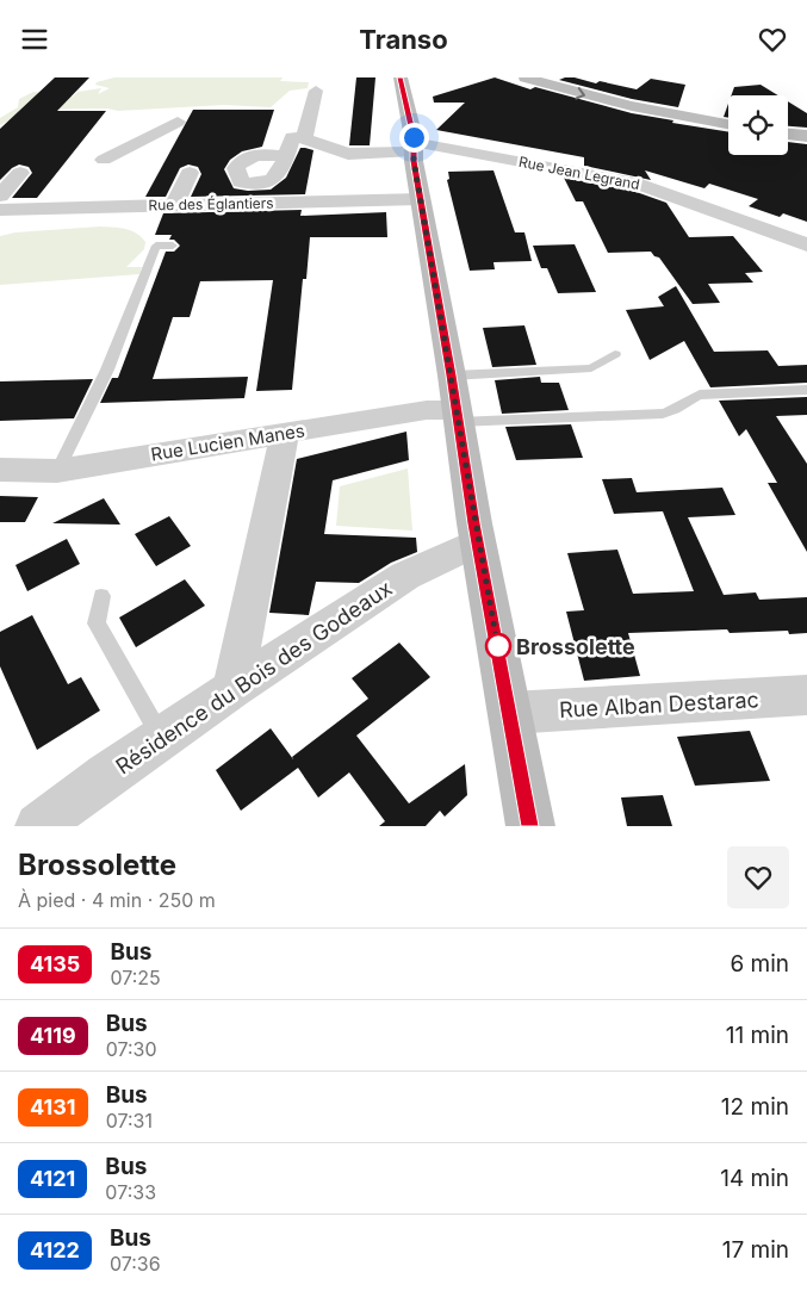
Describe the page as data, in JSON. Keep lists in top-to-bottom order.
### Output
{
  "streets": {
    "street": [
      "Rue Jean Legrand",
      "Rue des Églantiers",
      "Rue Lucien Manes",
      "Résidence du Bois des Godeaux",
      "Rue Alban Destarac"
    ]
  },
  "places": ["Brossolette"],
  "lines": ["bus line 4135"],
  "page": {
    "header": "Transo",
    "heading": ["Brossolette", "À pied · 4 min · 250 m"],
    "list": [
      {
        "mark": "4135",
        "name": "Bus",
        "note": "07:25",
        "value": "6 min"
      },
      {
        "mark": "4119",
        "name": "Bus",
        "note": "07:30",
        "value": "11 min"
      },
      {
        "mark": "4131",
        "name": "Bus",
        "note": "07:31",
        "value": "12 min"
      },
      {
        "mark": "4121",
        "name": "Bus",
        "note": "07:33",
        "value": "14 min"
      },
      {
        "mark": "4122",
        "name": "Bus",
        "note": "07:36",
        "value": "17 min"
      }
    ]
  }
}
